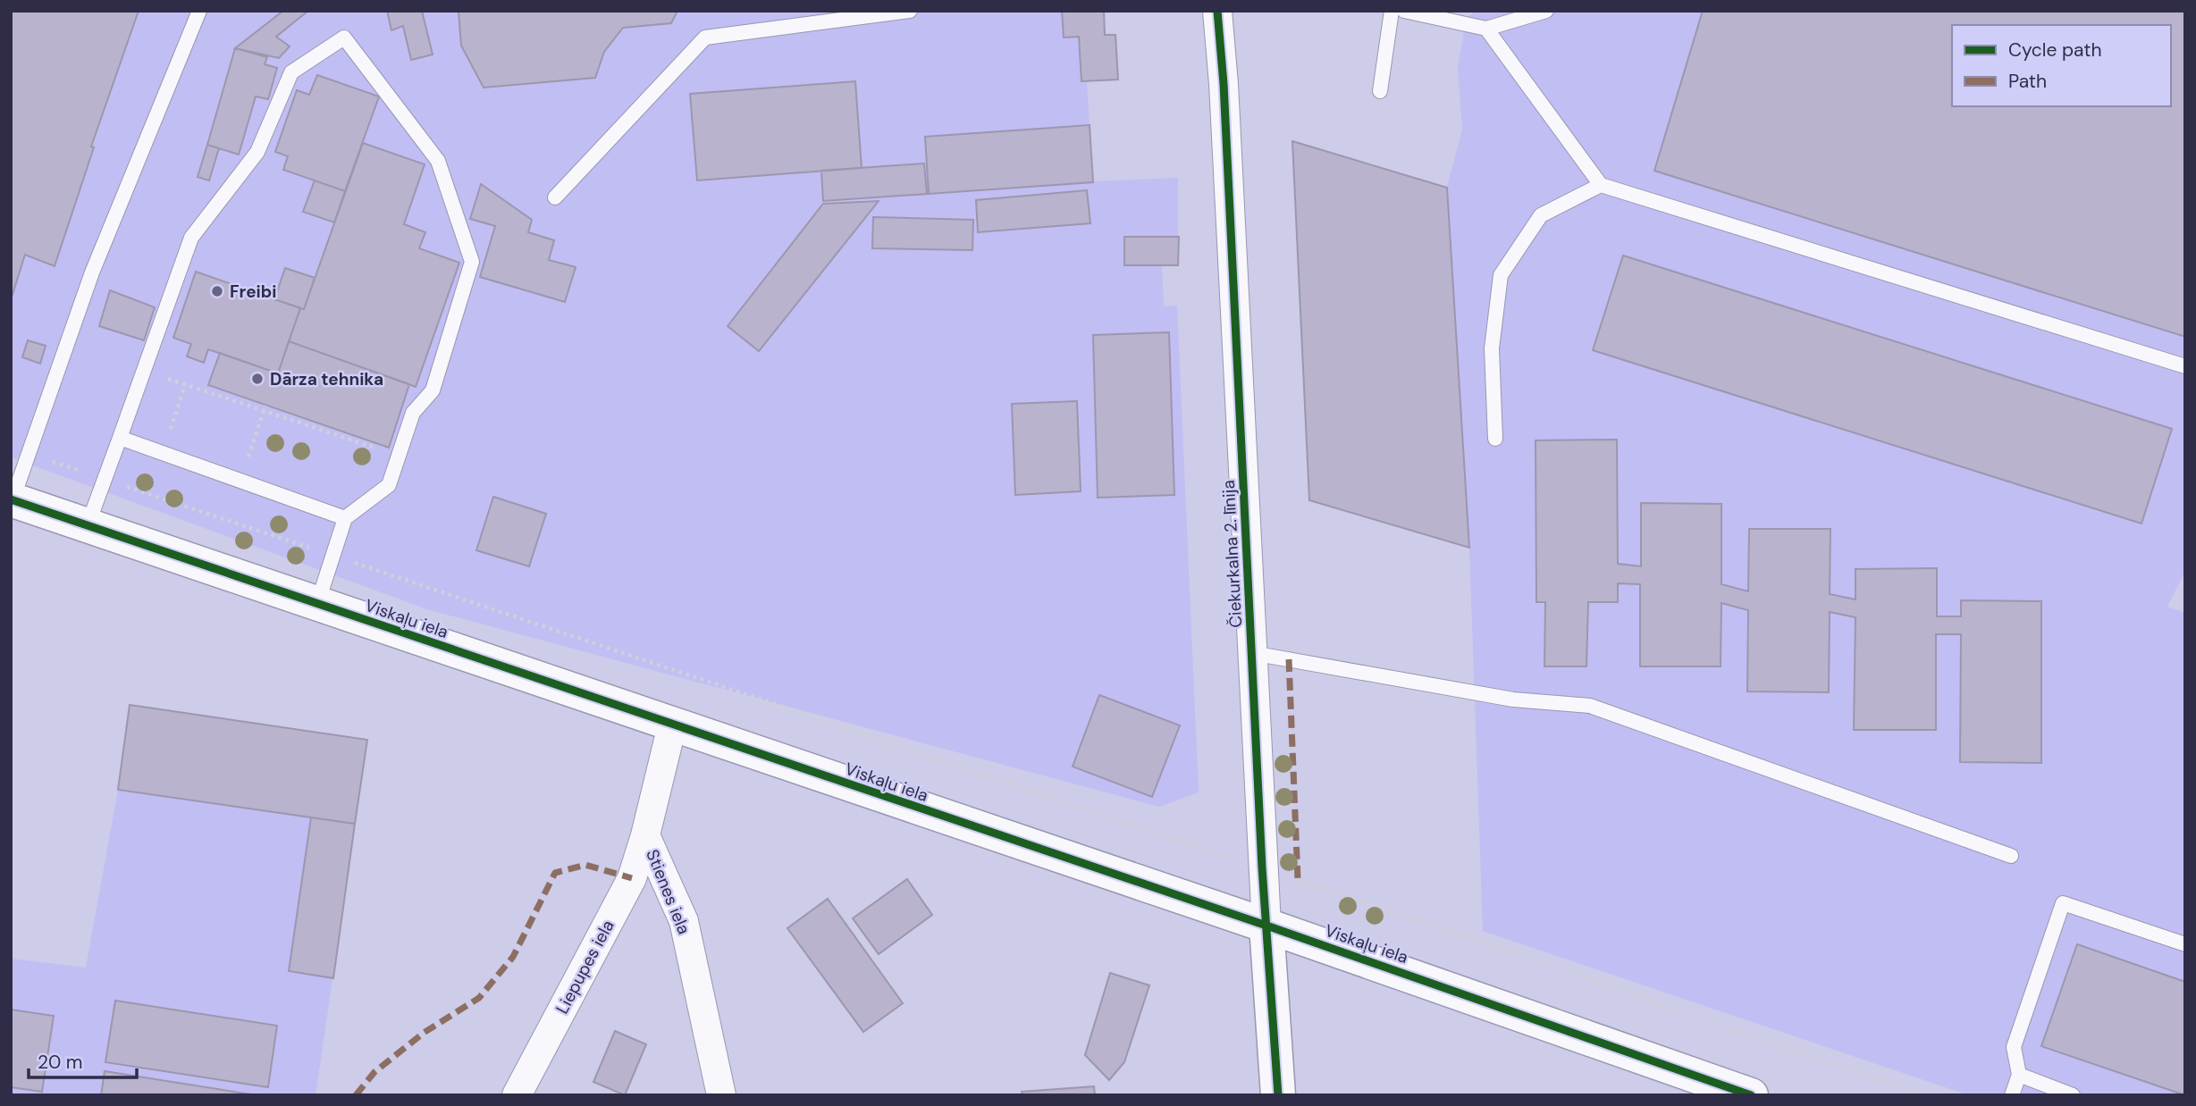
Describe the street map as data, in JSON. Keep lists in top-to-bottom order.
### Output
{
  "streets": {
    "street": [
      "Čiekurkalna 2. līnija",
      "Viskaļu iela",
      "Stienes iela",
      "Liepupes iela"
    ]
  },
  "crossings": [
    ["Čiekurkalna 2. līnija", "Viskaļu iela"],
    ["Viskaļu iela", "Stienes iela"],
    ["Stienes iela", "Liepupes iela"]
  ],
  "places": ["Freibi", "Dārza tehnika"],
  "legend": ["Cycle path", "Path"],
  "scale_bar": "20 m"
}
